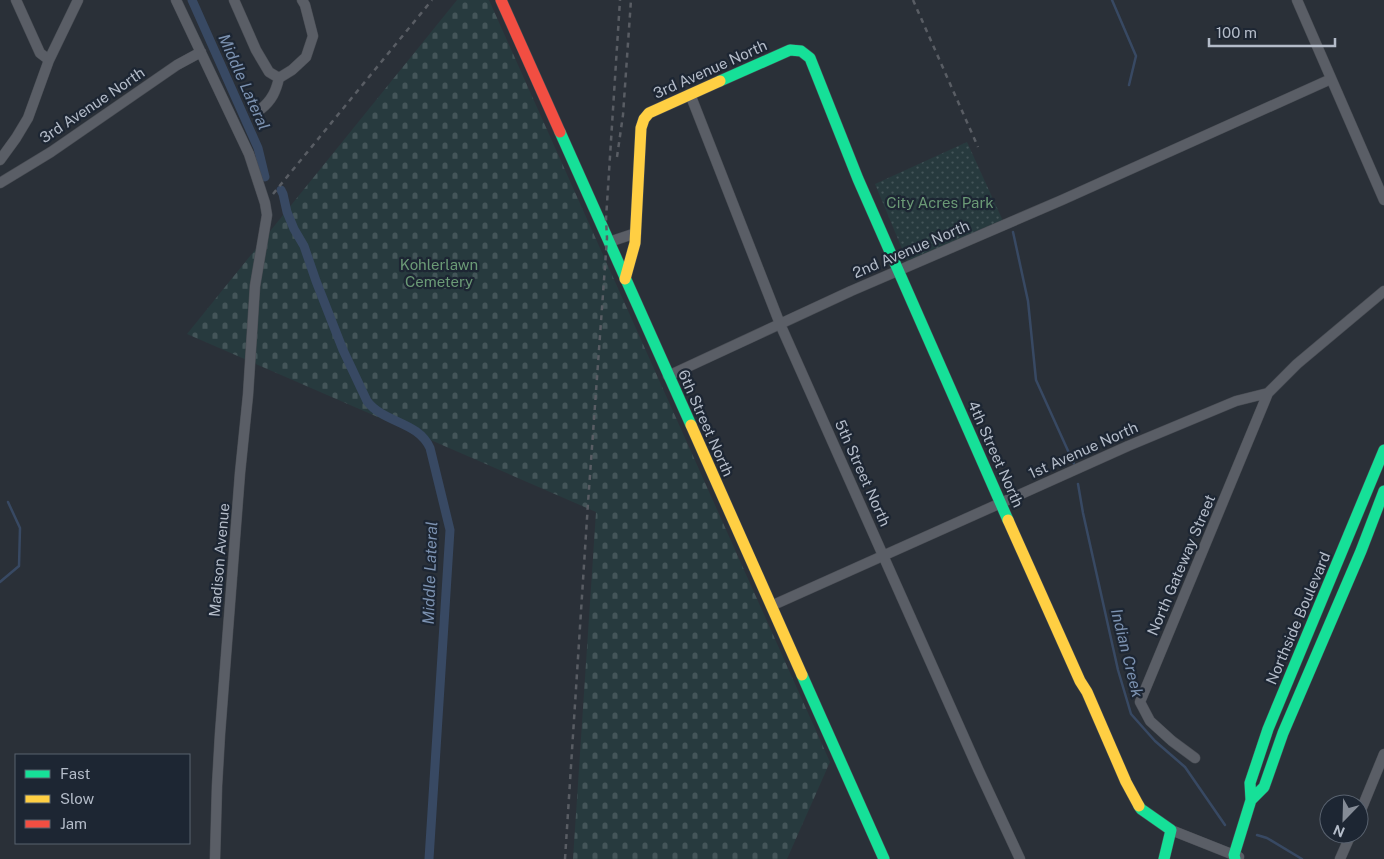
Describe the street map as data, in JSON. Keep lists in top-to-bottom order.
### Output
{
  "streets": {
    "street": [
      "3rd Avenue North",
      "2nd Avenue North",
      "6th Street North",
      "1st Avenue North",
      "4th Street North",
      "5th Street North",
      "Madison Avenue",
      "North Gateway Street",
      "Northside Boulevard"
    ]
  },
  "crossings": [
    ["3rd Avenue North", "6th Street North"],
    ["3rd Avenue North", "4th Street North"],
    ["3rd Avenue North", "5th Street North"],
    ["3rd Avenue North", "Madison Avenue"],
    ["2nd Avenue North", "6th Street North"],
    ["2nd Avenue North", "4th Street North"],
    ["2nd Avenue North", "5th Street North"],
    ["6th Street North", "1st Avenue North"],
    ["1st Avenue North", "4th Street North"],
    ["1st Avenue North", "5th Street North"],
    ["1st Avenue North", "North Gateway Street"]
  ],
  "water": ["Middle Lateral", "Indian Creek"],
  "parks": ["City Acres Park", "Kohlerlawn Cemetery"],
  "legend": ["Fast", "Slow", "Jam"],
  "scale_bar": "100 m",
  "north": "bottom left"
}
